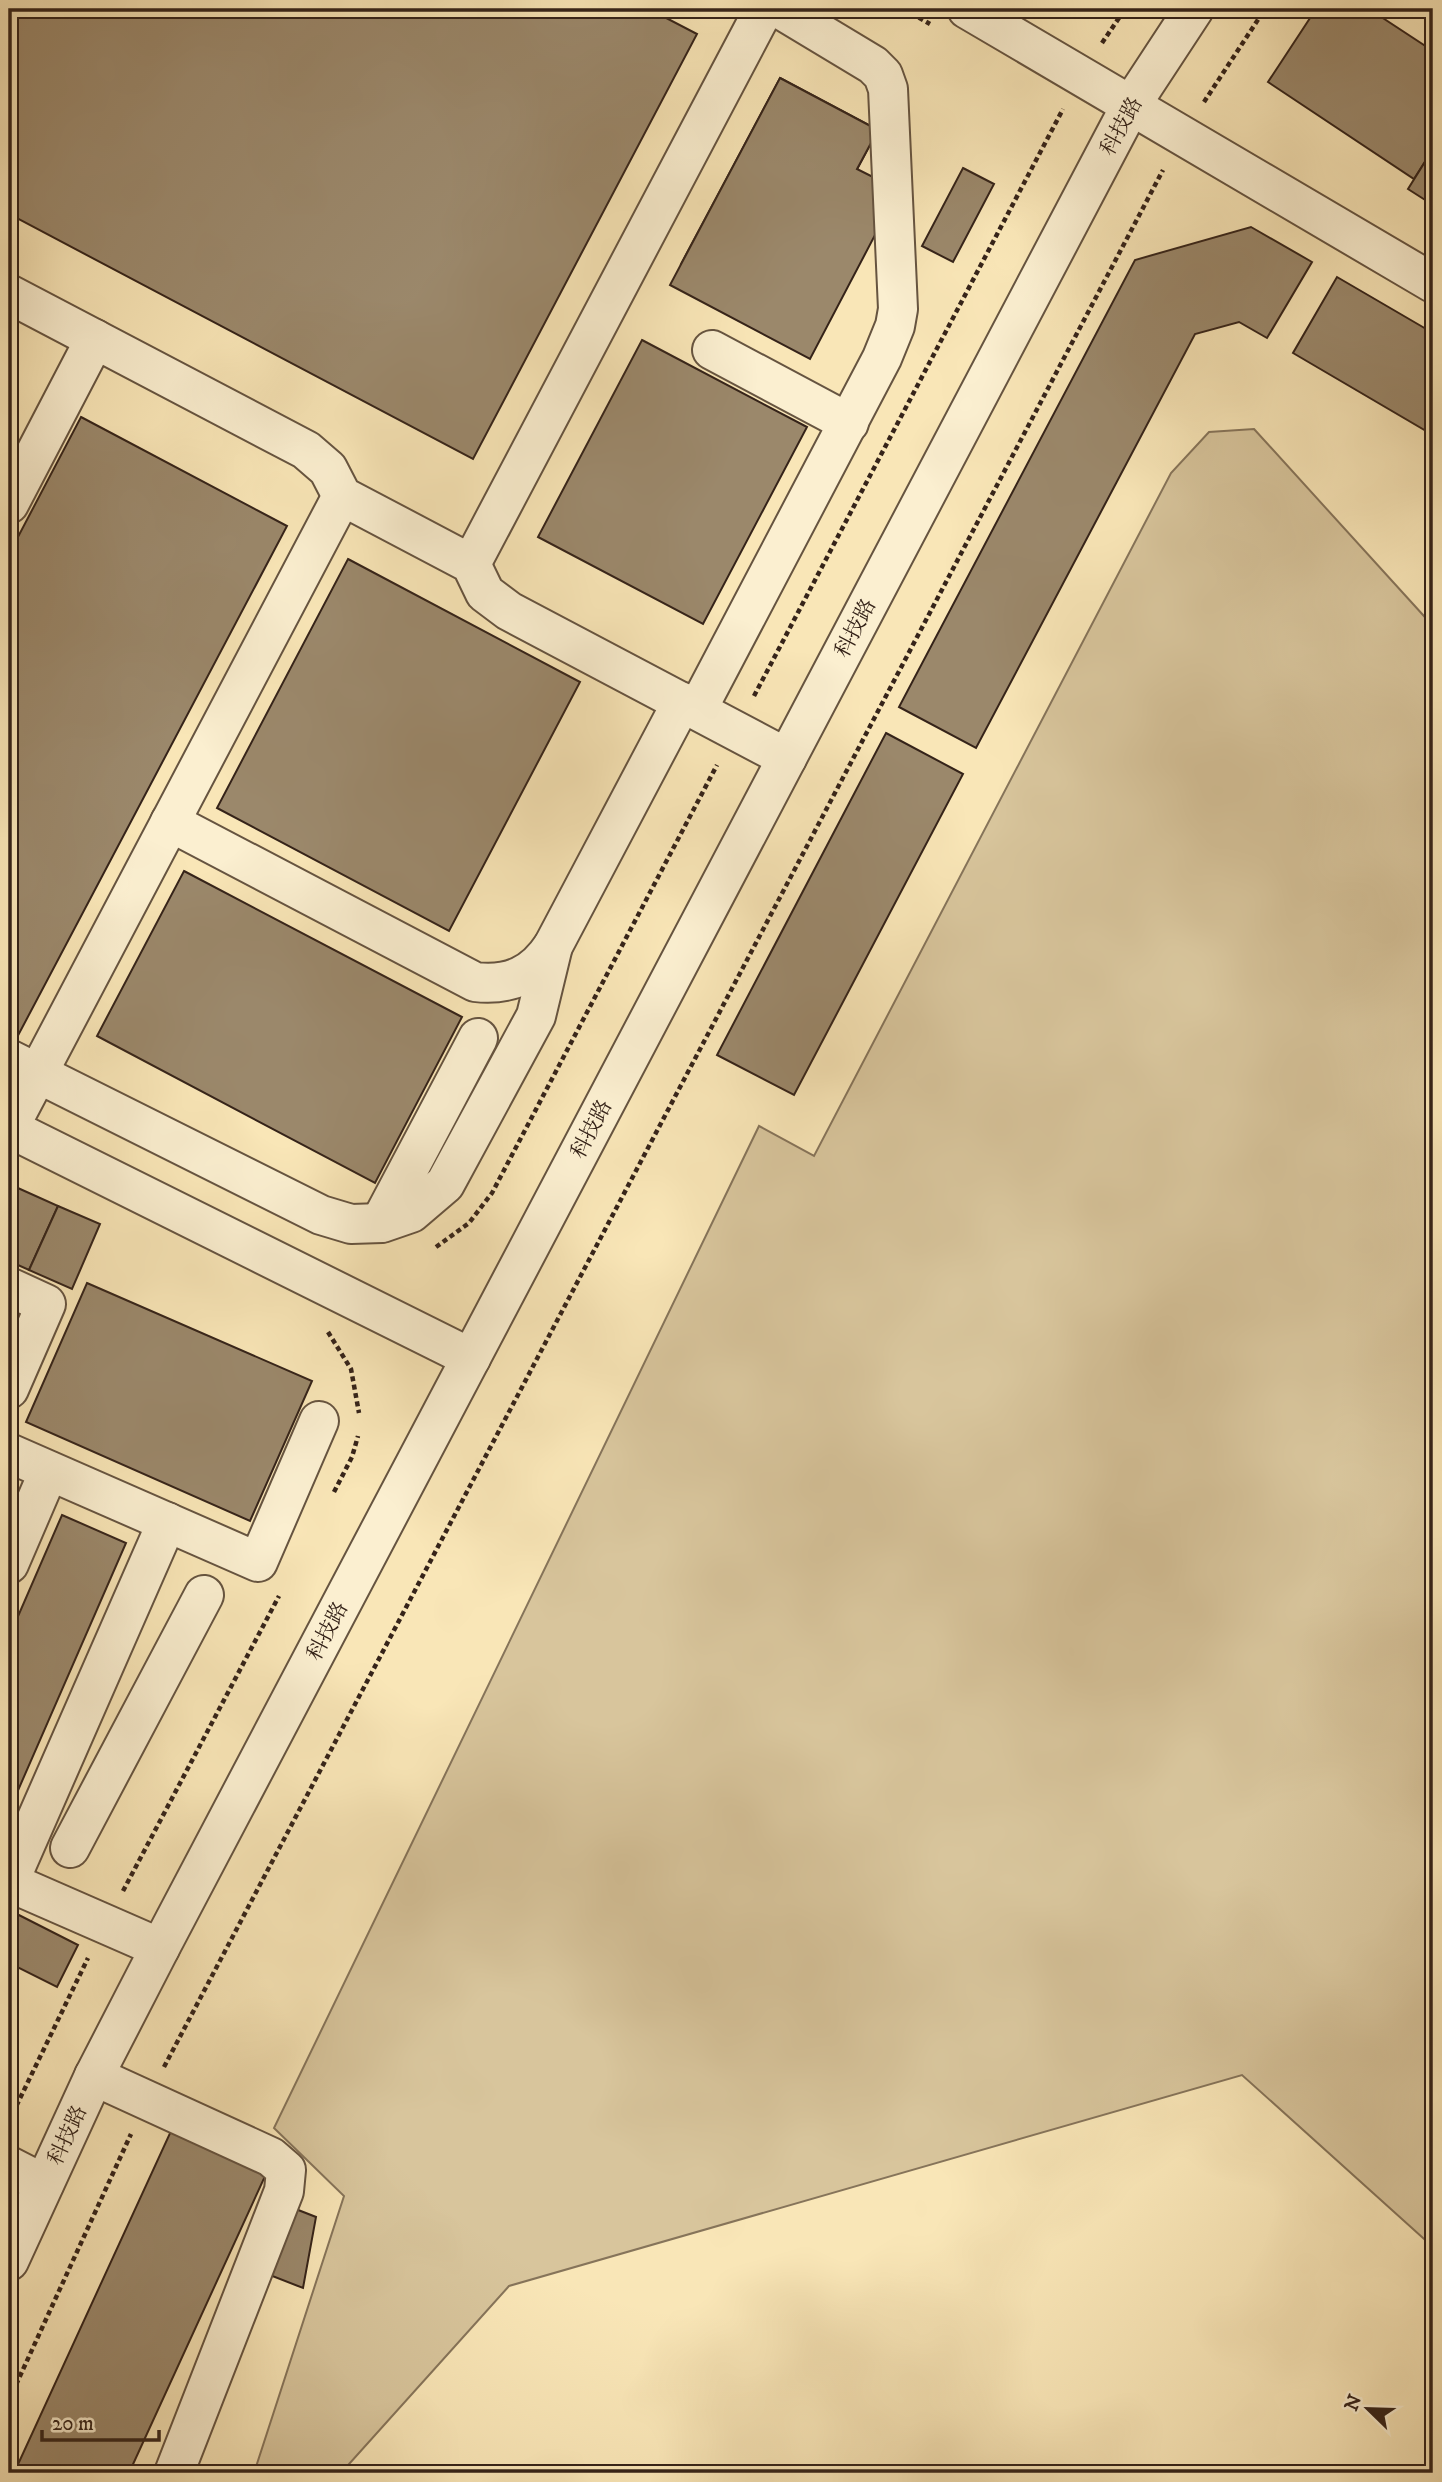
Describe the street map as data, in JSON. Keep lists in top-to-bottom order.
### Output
{
  "streets": {
    "street": ["科技路"]
  },
  "scale_bar": "20 m",
  "north": "top left"
}
